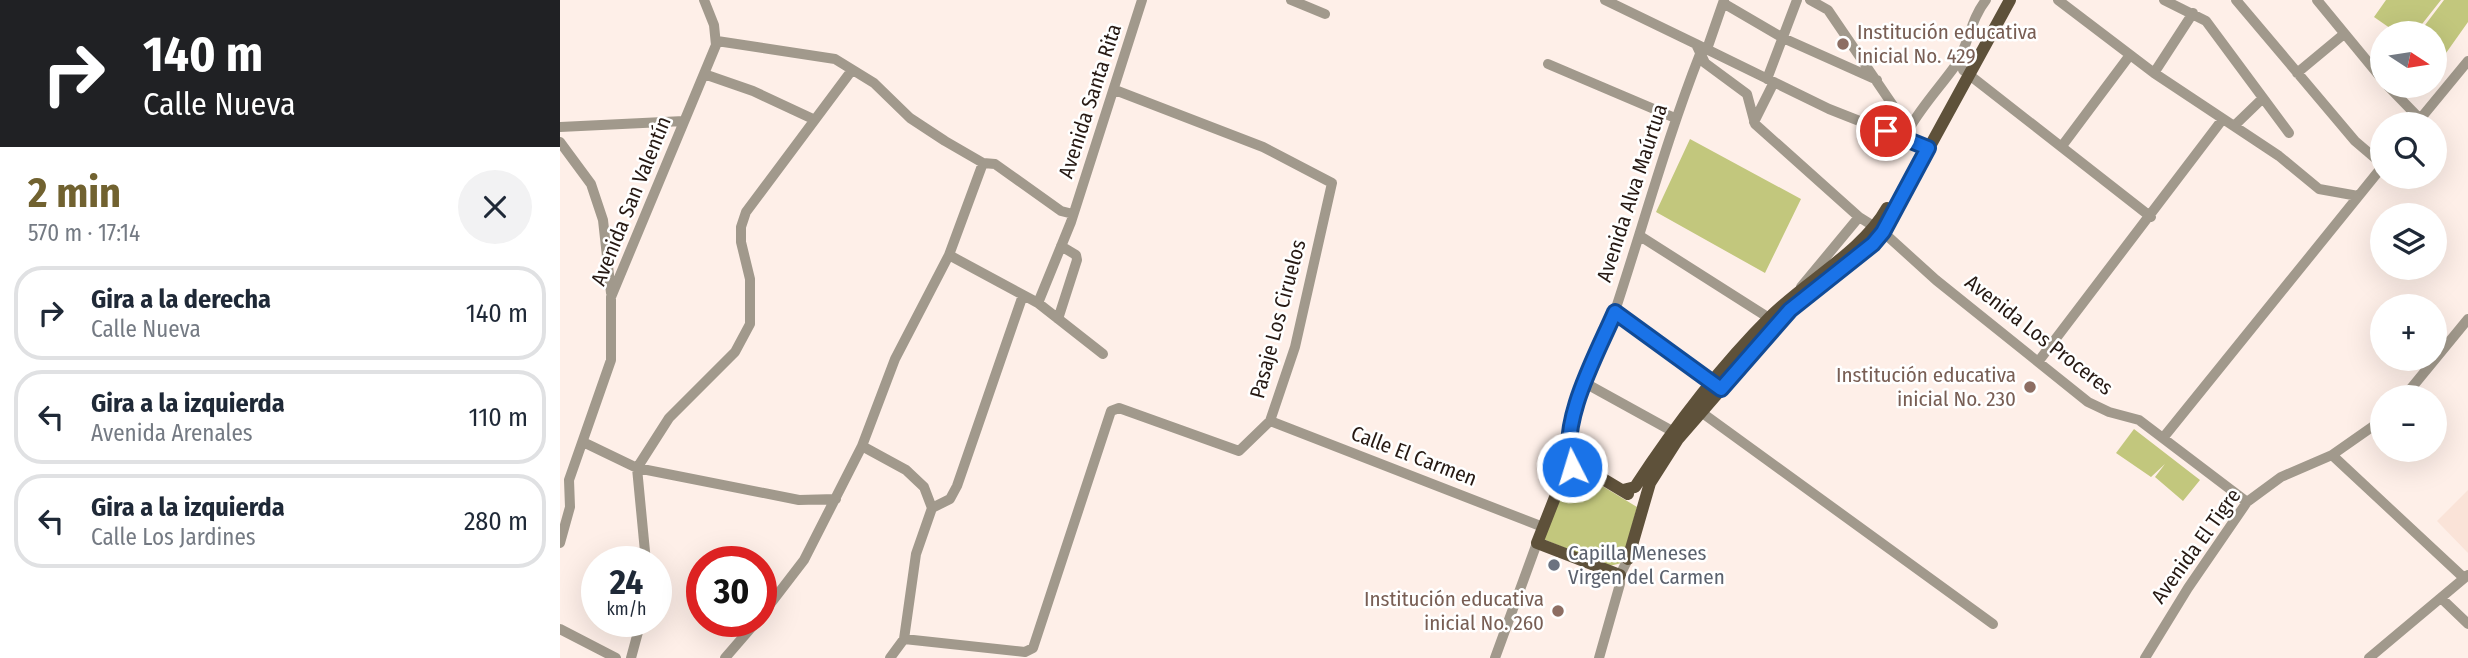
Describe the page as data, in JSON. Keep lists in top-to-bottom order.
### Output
{
  "streets": {
    "street": [
      "Avenida Santa Rita",
      "Avenida Alva Maúrtua",
      "Avenida San Valentín",
      "Pasaje Los Ciruelos",
      "Avenida Los Proceres",
      "Calle El Carmen",
      "Avenida El Tigre"
    ]
  },
  "crossings": [
    ["Avenida Santa Rita", "Pasaje Los Ciruelos"],
    ["Pasaje Los Ciruelos", "Calle El Carmen"],
    ["Avenida Los Proceres", "Avenida El Tigre"]
  ],
  "places": [
    "Institución educativa inicial No. 429",
    "Institución educativa inicial No. 230",
    "Capilla Meneses Virgen del Carmen",
    "Institución educativa inicial No. 260"
  ],
  "north": "right",
  "page": {
    "turn": ["140 m", "Calle Nueva"],
    "map_buttons": ["+", "−"],
    "heading": ["2 min", "570 m · 17:14"],
    "list": [
      {
        "name": "Gira a la derecha",
        "note": "Calle Nueva",
        "value": "140 m"
      },
      {
        "name": "Gira a la izquierda",
        "note": "Avenida Arenales",
        "value": "110 m"
      },
      {
        "name": "Gira a la izquierda",
        "note": "Calle Los Jardines",
        "value": "280 m"
      }
    ],
    "speed": "24 km/h",
    "limit": "30"
  }
}
